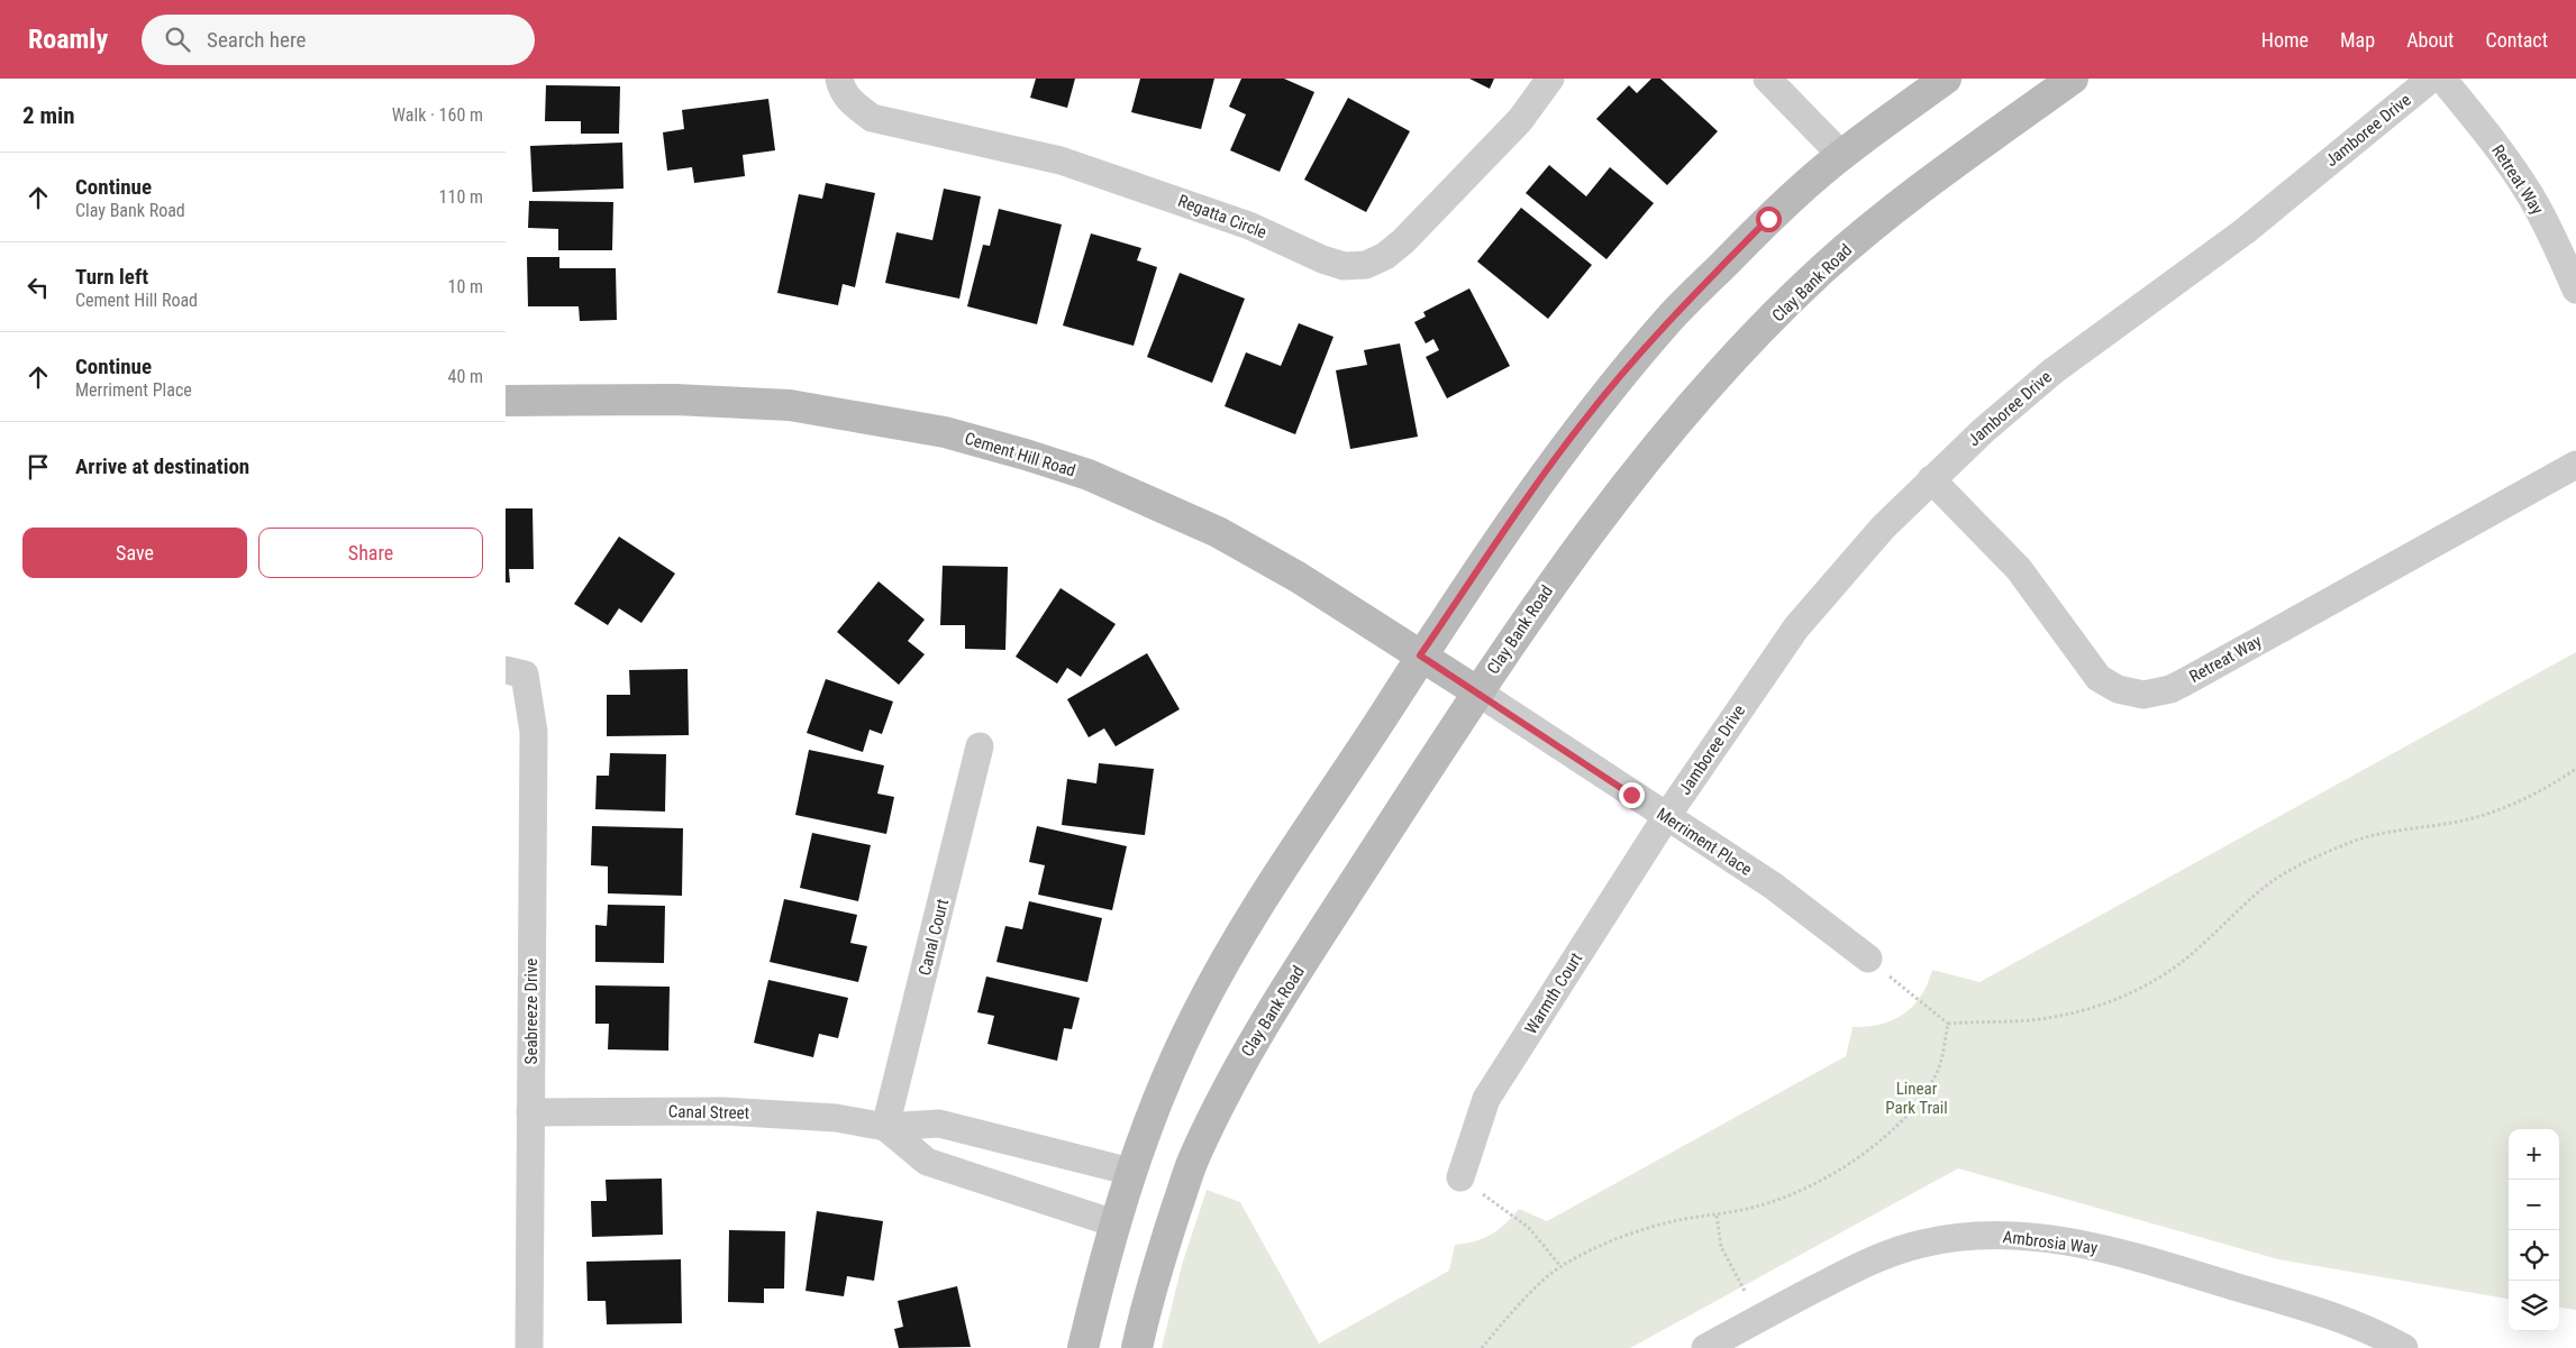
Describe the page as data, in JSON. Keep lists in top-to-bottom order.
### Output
{
  "streets": {
    "street": [
      "Jamboree Drive",
      "Retreat Way",
      "Regatta Circle",
      "Clay Bank Road",
      "Cement Hill Road",
      "Merriment Place",
      "Canal Court",
      "Warmth Court",
      "Seabreeze Drive",
      "Canal Street",
      "Ambrosia Way"
    ]
  },
  "crossings": [
    ["Jamboree Drive", "Retreat Way"],
    ["Jamboree Drive", "Merriment Place"],
    ["Jamboree Drive", "Warmth Court"],
    ["Clay Bank Road", "Cement Hill Road"],
    ["Clay Bank Road", "Merriment Place"],
    ["Cement Hill Road", "Merriment Place"],
    ["Merriment Place", "Warmth Court"],
    ["Canal Court", "Canal Street"],
    ["Seabreeze Drive", "Canal Street"]
  ],
  "parks": ["Linear Park Trail"],
  "page": {
    "header": "Roamly",
    "search": "Search here",
    "nav": [
      "Home",
      "Map",
      "About",
      "Contact"
    ],
    "heading": ["2 min", "Walk · 160 m"],
    "list": [
      ["Continue", "Clay Bank Road", "110 m"],
      ["Turn left", "Cement Hill Road", "10 m"],
      ["Continue", "Merriment Place", "40 m"],
      "Arrive at destination"
    ],
    "buttons": ["Save", "Share"],
    "map_buttons": ["+", "−"]
  }
}
